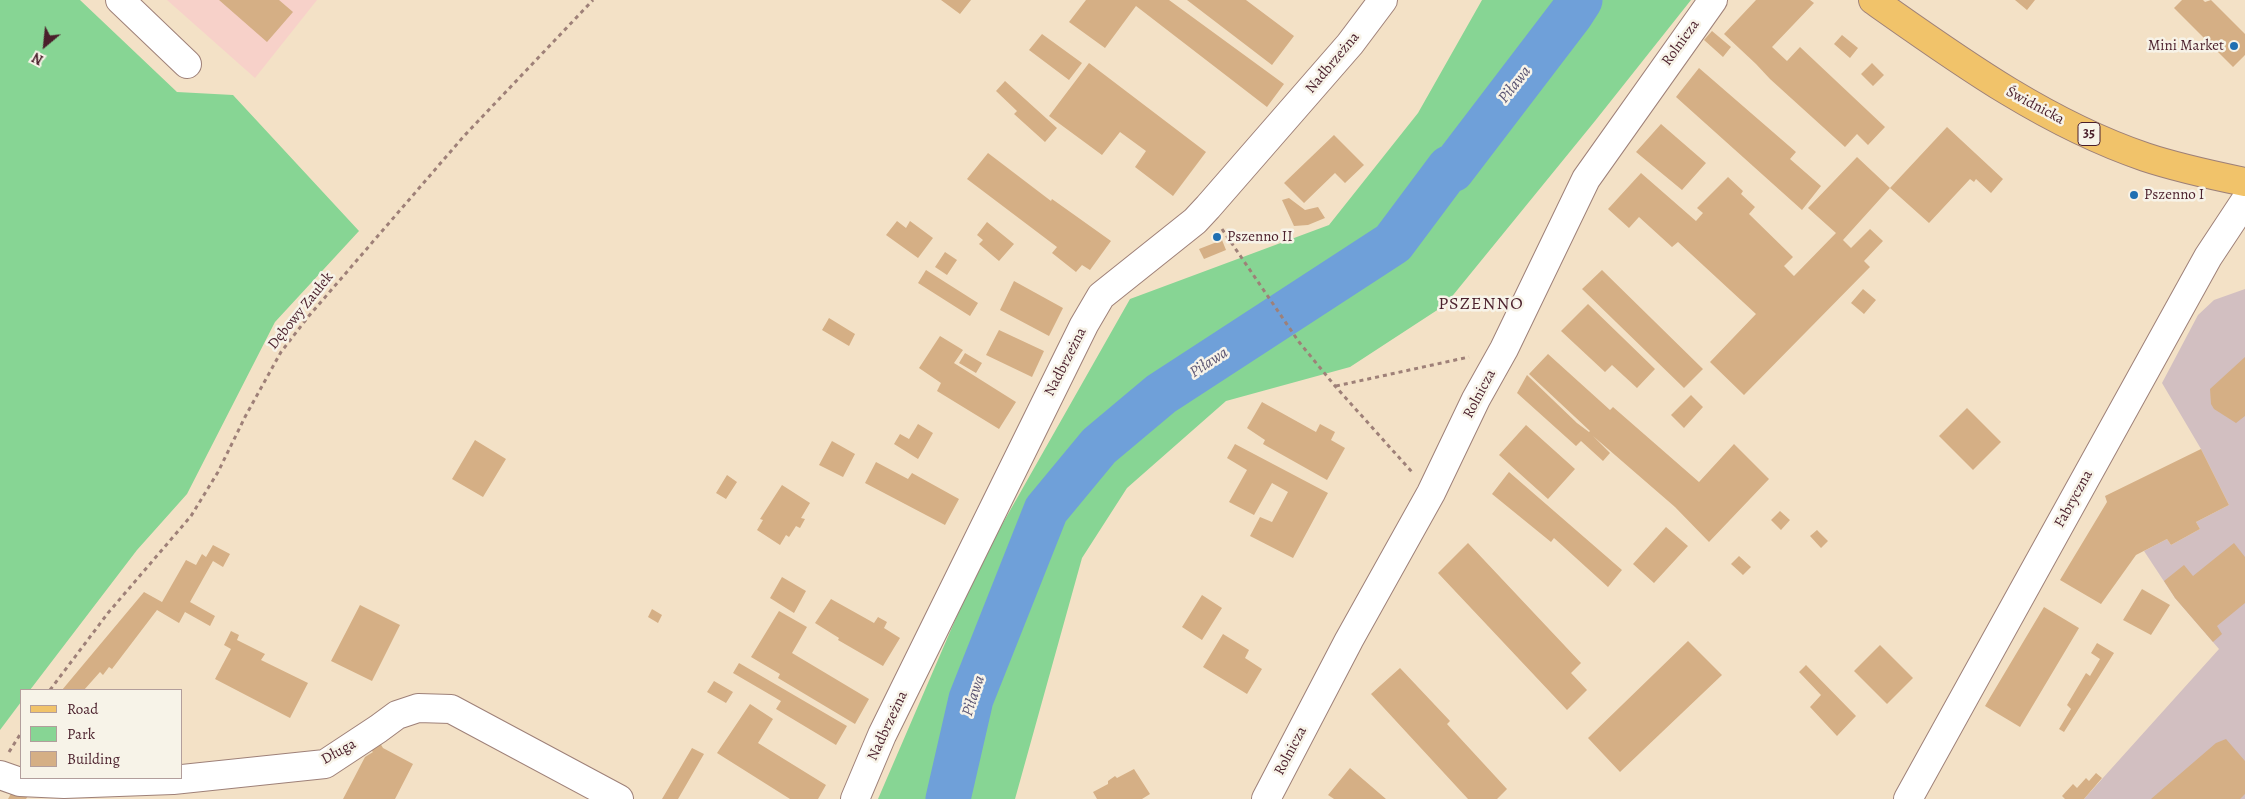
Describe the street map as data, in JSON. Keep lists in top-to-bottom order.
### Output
{
  "streets": {
    "main road": ["Świdnicka", "35"],
    "street": [
      "Rolnicza",
      "Nadbrzeżna",
      "Fabryczna",
      "Długa"
    ],
    "path": ["Dębowy Zaułek"]
  },
  "districts": ["PSZENNO"],
  "water": ["Piława"],
  "places": ["Mini Market", "Pszenno I", "Pszenno II"],
  "legend": ["Road", "Park", "Building"],
  "north": "bottom left"
}
